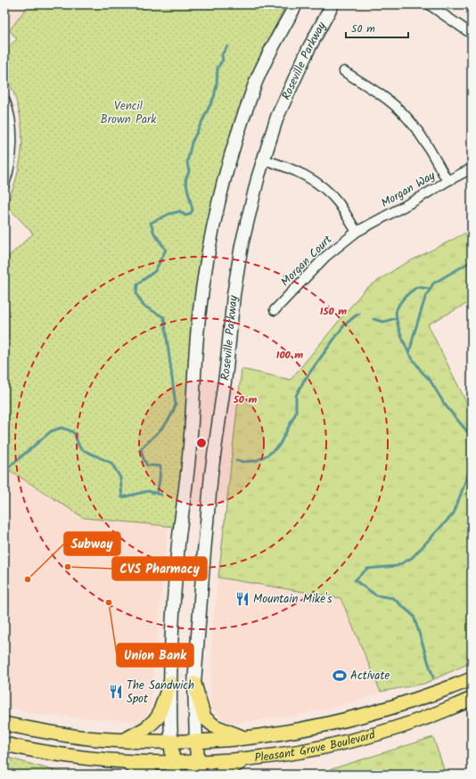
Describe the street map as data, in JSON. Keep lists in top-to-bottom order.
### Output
{
  "streets": {
    "main road": ["Roseville Parkway", "Pleasant Grove Boulevard"],
    "street": ["Morgan Way", "Morgan Court"]
  },
  "crossings": [
    ["Roseville Parkway", "Pleasant Grove Boulevard"],
    ["Morgan Way", "Morgan Court"]
  ],
  "parks": ["Vencil Brown Park"],
  "places": {
    "other": ["CVS Pharmacy", "Subway", "Union Bank"],
    "restaurant": ["Mountain Mike's", "The Sandwich Spot"],
    "sports": ["Actívate"]
  },
  "scale_bar": "50 m",
  "rings": ["150 m", "100 m", "50 m"]
}
